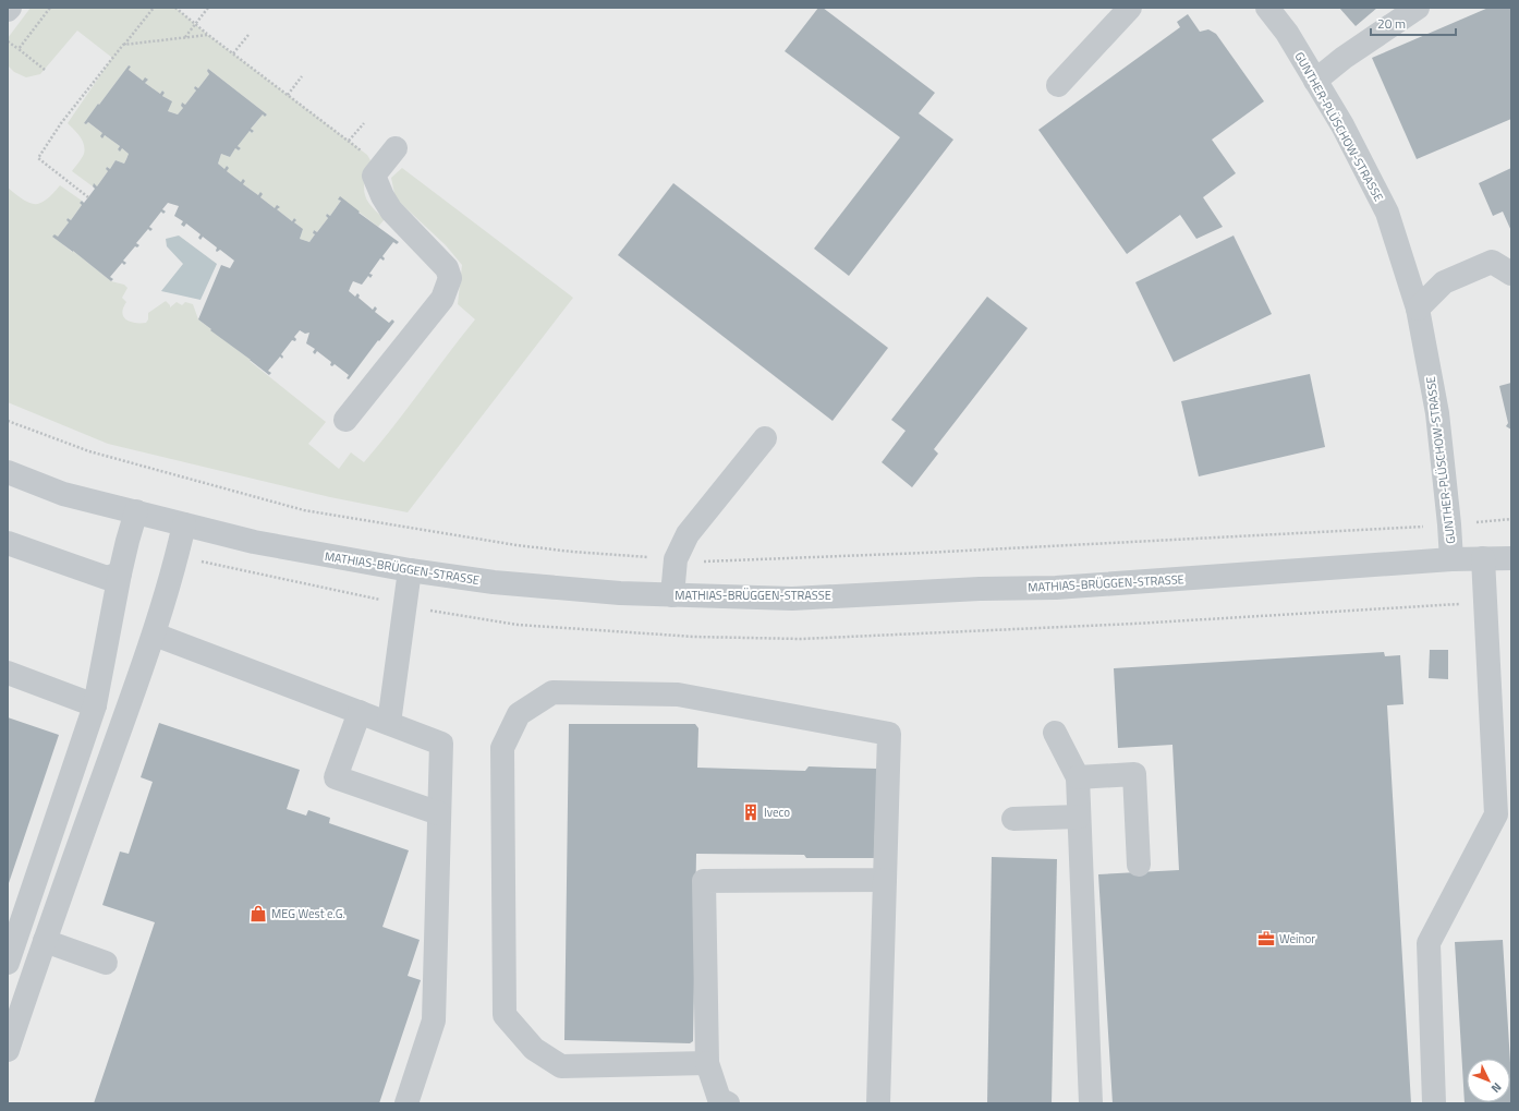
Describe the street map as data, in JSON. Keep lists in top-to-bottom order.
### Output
{
  "streets": {
    "street": ["GUNTHER-PLÜSCHOW-STRASSE", "MATHIAS-BRÜGGEN-STRASSE"]
  },
  "crossings": [
    ["GUNTHER-PLÜSCHOW-STRASSE", "MATHIAS-BRÜGGEN-STRASSE"]
  ],
  "places": {
    "building": ["Iveco"],
    "shop": ["MEG West e.G."],
    "office": ["Weinor"]
  },
  "scale_bar": "20 m",
  "north": "bottom right"
}
